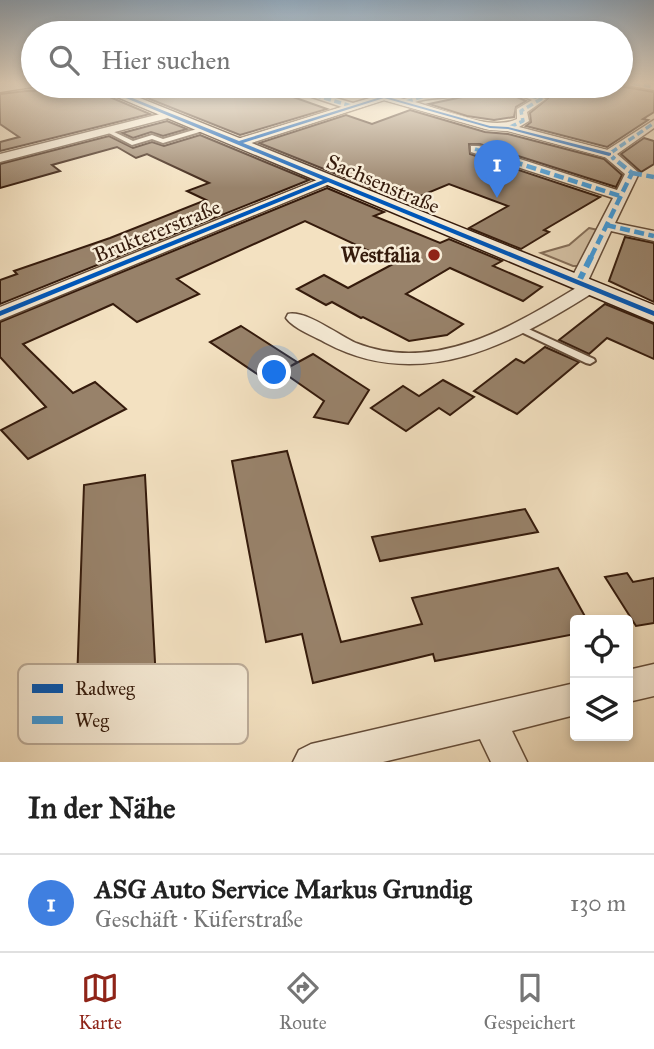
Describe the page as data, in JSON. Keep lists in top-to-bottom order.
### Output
{
  "streets": {
    "street": ["Sachsenstraße", "Bruktererstraße"]
  },
  "crossings": [
    ["Sachsenstraße", "Bruktererstraße"]
  ],
  "places": ["Westfalia"],
  "legend": ["Radweg", "Weg"],
  "page": {
    "search": "Hier suchen",
    "pins": "1",
    "heading": "In der Nähe",
    "list": [
      {
        "mark": "1",
        "name": "ASG Auto Service Markus Grundig",
        "note": "Geschäft · Küferstraße",
        "value": "130 m"
      }
    ],
    "nav": ["Karte", "Route", "Gespeichert"]
  }
}
